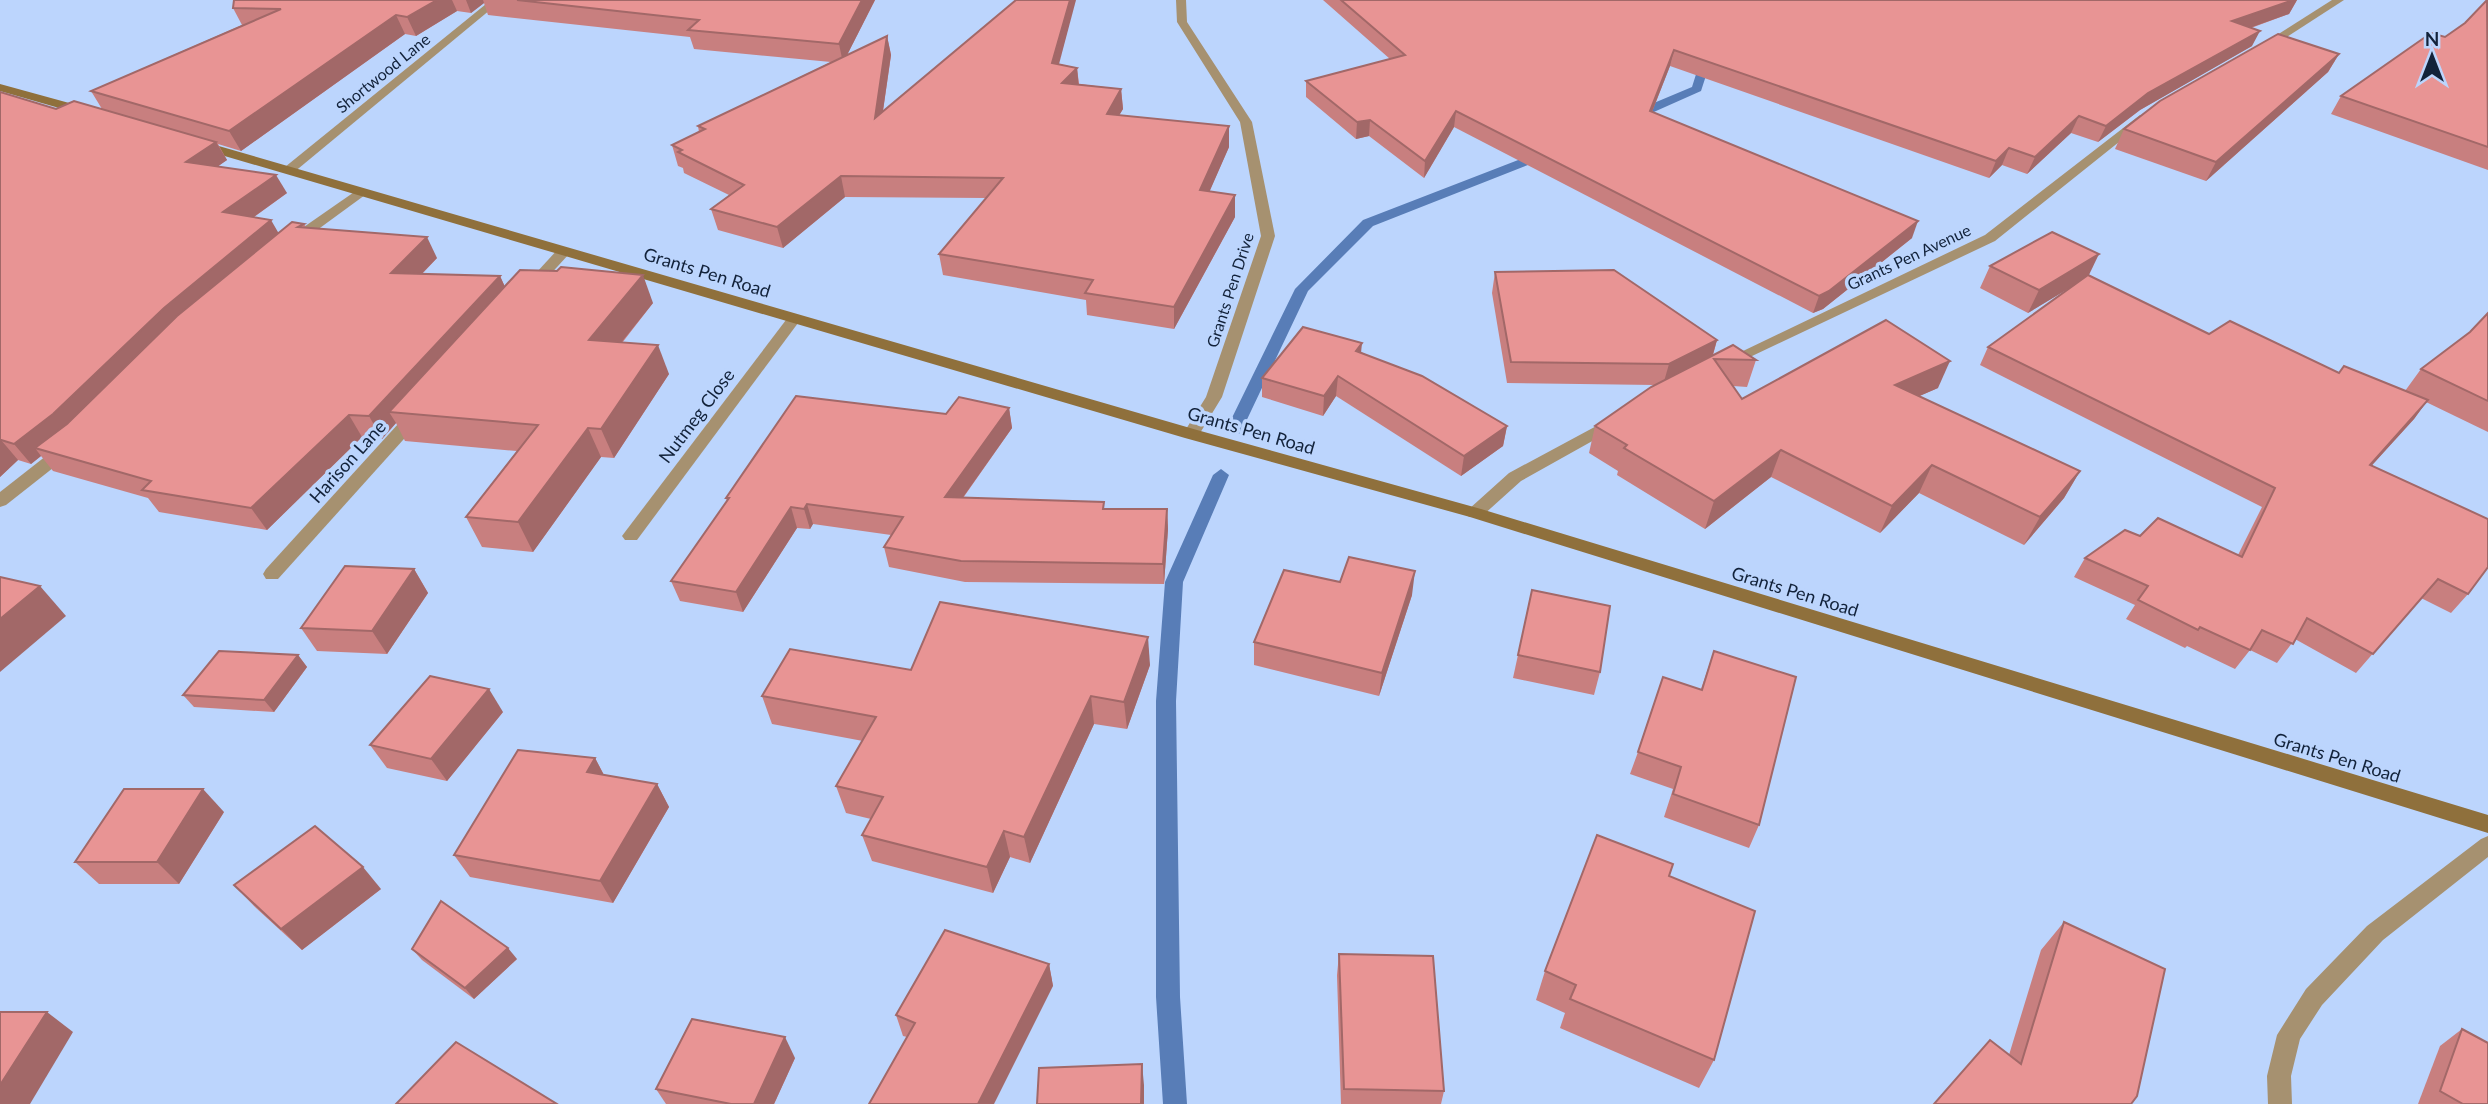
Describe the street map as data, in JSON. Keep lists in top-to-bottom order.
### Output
{
  "streets": {
    "main road": ["Grants Pen Road"],
    "street": [
      "Shortwood Lane",
      "Grants Pen Avenue",
      "Grants Pen Drive",
      "Nutmeg Close",
      "Harison Lane"
    ]
  },
  "crossings": [
    ["Shortwood Lane", "Grants Pen Road"],
    ["Grants Pen Road", "Grants Pen Drive"],
    ["Grants Pen Road", "Nutmeg Close"]
  ],
  "north": "top"
}
